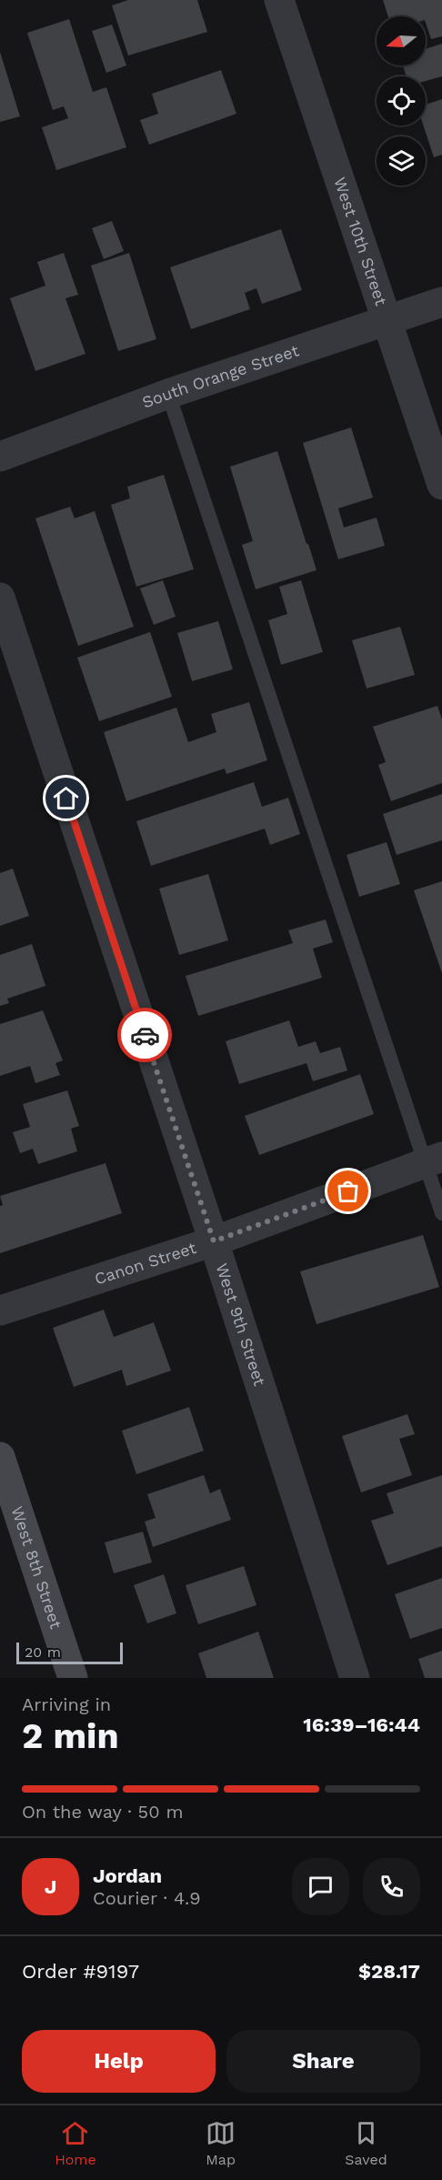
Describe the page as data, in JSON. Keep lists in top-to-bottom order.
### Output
{
  "streets": {
    "main road": ["West 8th Street"],
    "street": [
      "West 10th Street",
      "South Orange Street",
      "Canon Street",
      "West 9th Street"
    ]
  },
  "crossings": [
    ["West 10th Street", "South Orange Street"],
    ["Canon Street", "West 9th Street"]
  ],
  "scale_bar": "20 m",
  "north": "left",
  "page": {
    "scale": "20 m",
    "heading": ["2 min", "Arriving in", "16:39–16:44"],
    "panel": [
      "Jordan",
      "Courier · 4.9",
      "Order #9197",
      "$28.17"
    ],
    "bar": "On the way · 50 m",
    "round": "J",
    "buttons": ["Help", "Share"],
    "tabs": ["Home", "Map", "Saved"]
  }
}
